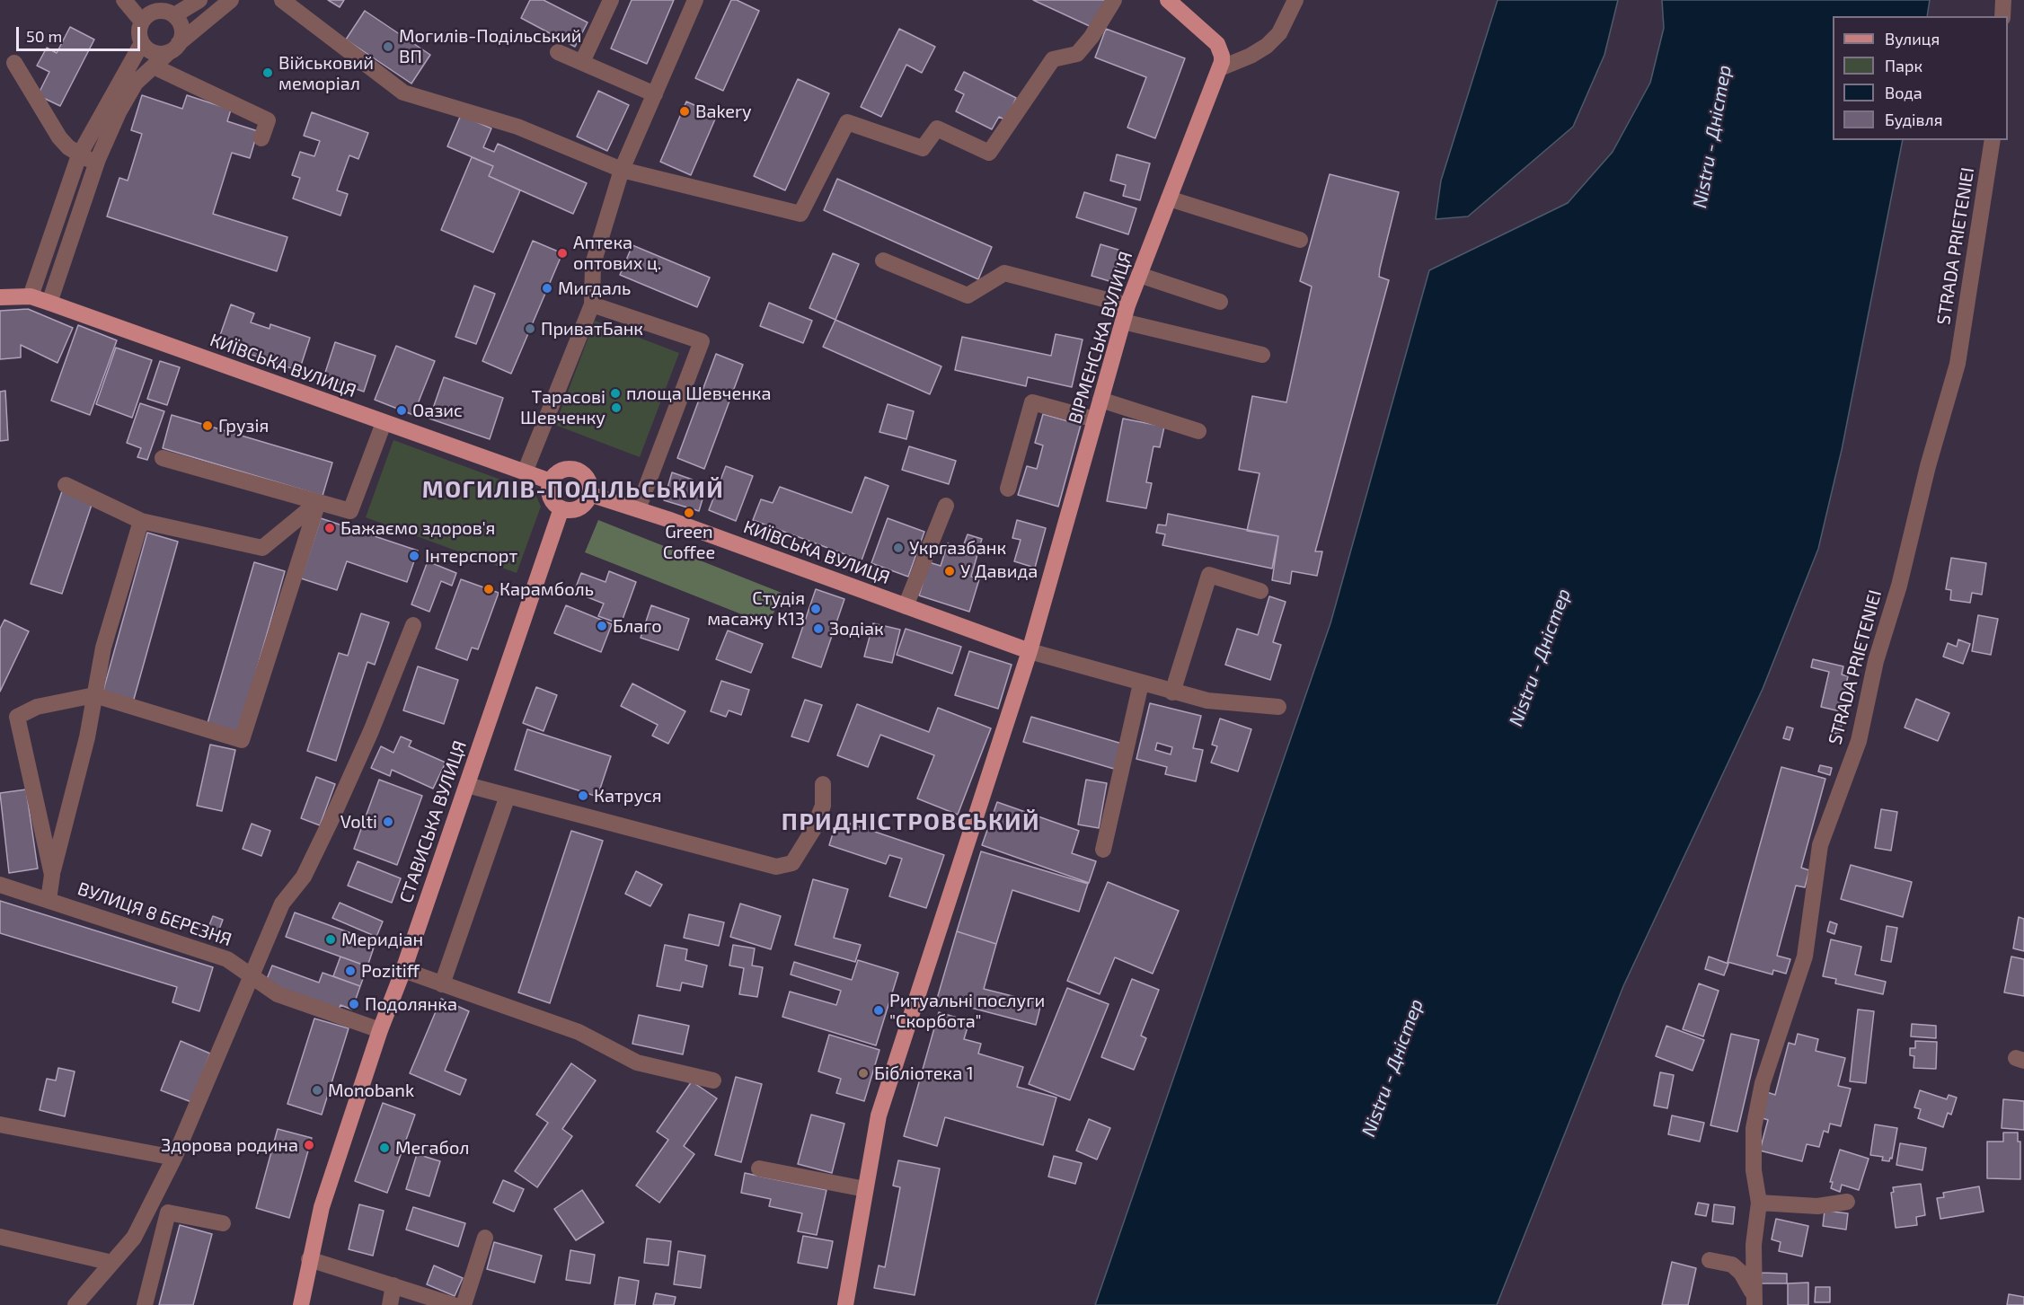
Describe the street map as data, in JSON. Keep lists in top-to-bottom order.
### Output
{
  "streets": {
    "main road": ["ВІРМЕНСЬКА ВУЛИЦЯ", "КИЇВСЬКА ВУЛИЦЯ", "СТАВИСЬКА ВУЛИЦЯ"],
    "street": ["STRADA PRIETENIEI", "ВУЛИЦЯ 8 БЕРЕЗНЯ"]
  },
  "crossings": [
    ["ВІРМЕНСЬКА ВУЛИЦЯ", "КИЇВСЬКА ВУЛИЦЯ"],
    ["КИЇВСЬКА ВУЛИЦЯ", "СТАВИСЬКА ВУЛИЦЯ"],
    ["СТАВИСЬКА ВУЛИЦЯ", "ВУЛИЦЯ 8 БЕРЕЗНЯ"]
  ],
  "districts": ["МОГИЛІВ-ПОДІЛЬСЬКИЙ", "ПРИДНІСТРОВСЬКИЙ"],
  "water": ["Nistru - Дністер"],
  "places": [
    "Могилів-Подільський ВП",
    "Військовий меморіал",
    "Bakery",
    "Аптека оптових ц.",
    "Мигдаль",
    "ПриватБанк",
    "площа Шевченка",
    "Тарасові Шевченку",
    "Оазис",
    "Грузія",
    "Green Coffee",
    "Бажаємо здоров'я",
    "Укргазбанк",
    "Інтерспорт",
    "У Давида",
    "Карамболь",
    "Студія масажу К13",
    "Благо",
    "Зодіак",
    "Катруся",
    "Volti",
    "Меридіан",
    "Pozitiff",
    "Подолянка",
    "Ритуальні послуги \"Скорбота\"",
    "Бібліотека 1",
    "Monobank",
    "Здорова родина",
    "Мегабол"
  ],
  "legend": [
    "Вулиця",
    "Парк",
    "Вода",
    "Будівля"
  ],
  "scale_bar": "50 m"
}
